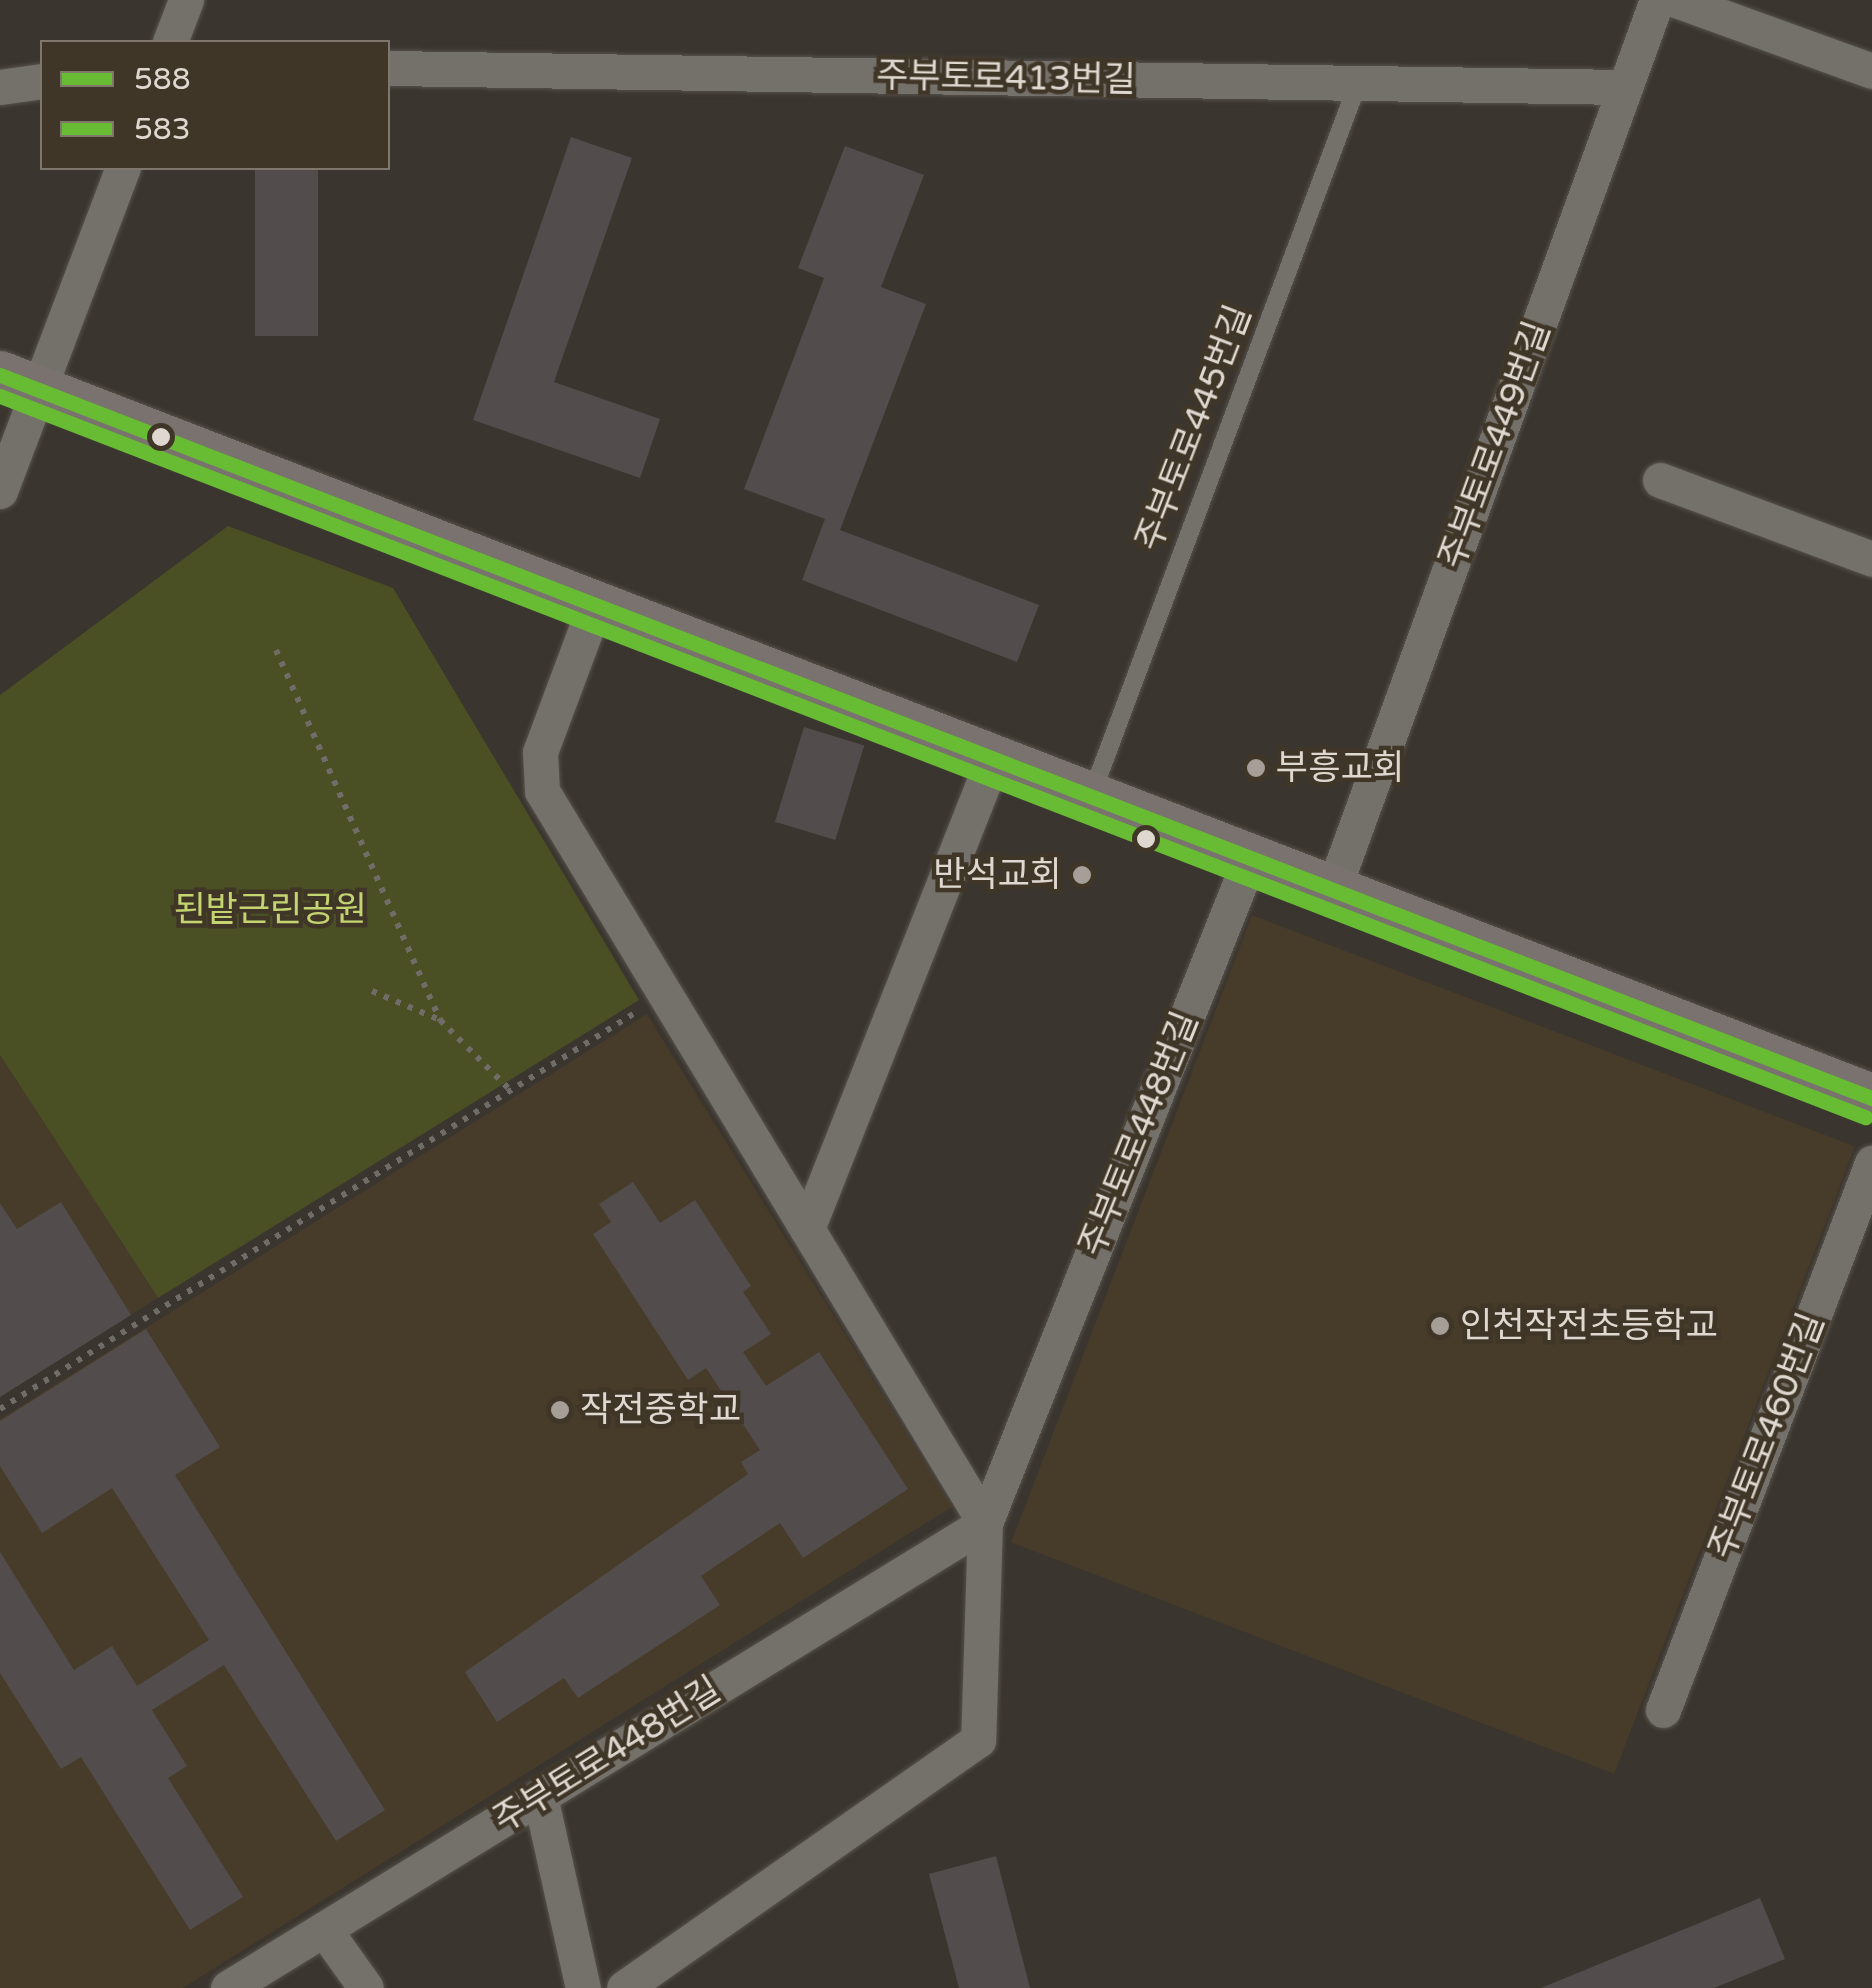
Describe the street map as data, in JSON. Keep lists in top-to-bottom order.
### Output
{
  "streets": {
    "street": [
      "주부토로413번길",
      "주부토로449번길",
      "주부토로448번길",
      "주부토로460번길"
    ],
    "lane": ["주부토로445번길"]
  },
  "crossings": [
    ["주부토로413번길", "주부토로445번길"],
    ["주부토로413번길", "주부토로449번길"]
  ],
  "parks": ["된밭근린공원"],
  "places": [
    "부흥교회",
    "반석교회",
    "인천작전초등학교",
    "작전중학교"
  ],
  "lines": ["transit line 588", "transit line 583"],
  "legend": ["588", "583"]
}
